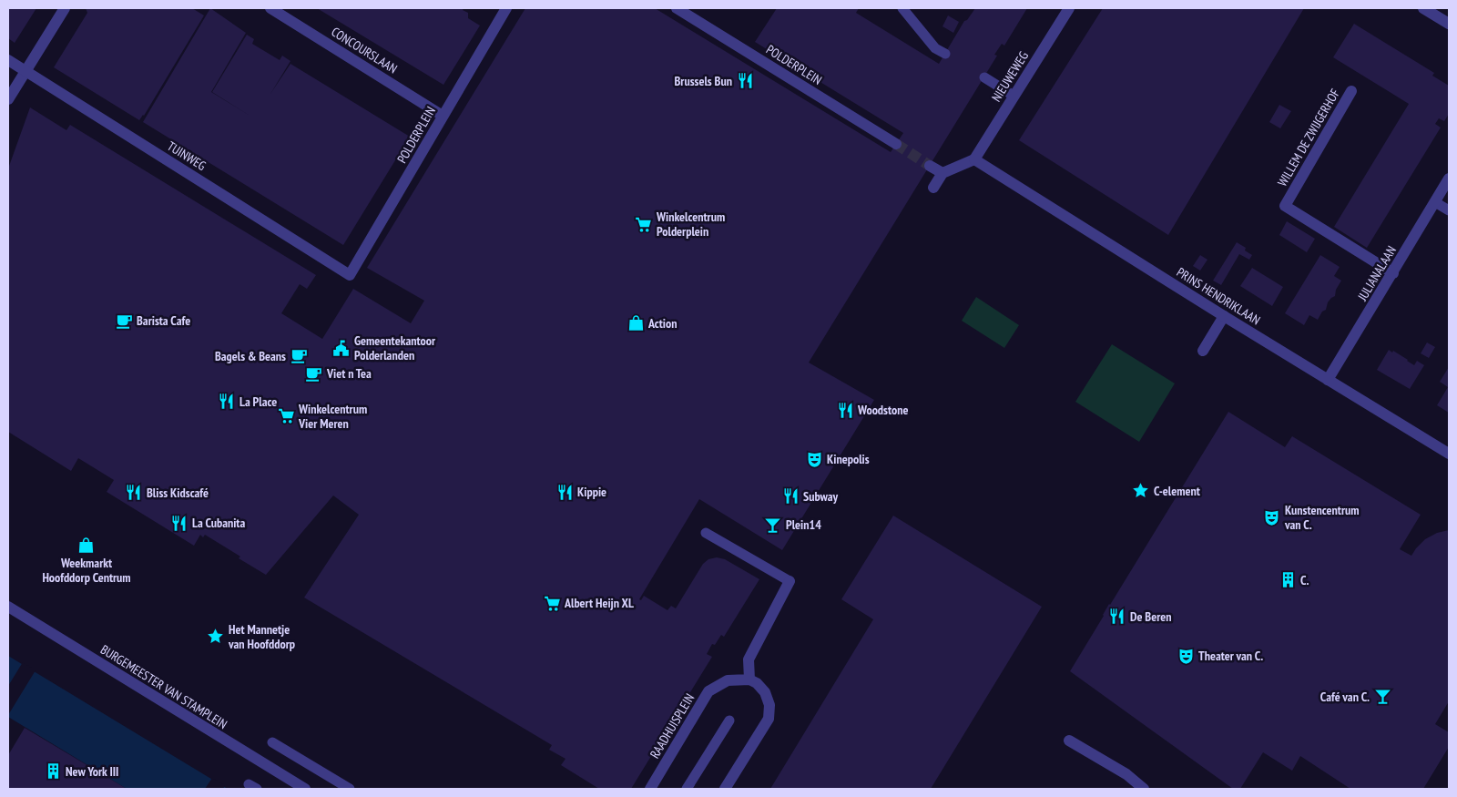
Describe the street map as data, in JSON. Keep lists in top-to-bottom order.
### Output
{
  "streets": {
    "street": [
      "CONCOURSLAAN",
      "POLDERPLEIN",
      "NIEUWEWEG",
      "WILLEM DE ZWIJGERHOF",
      "TUINWEG",
      "JULIANALAAN",
      "PRINS HENDRIKLAAN",
      "BURGEMEESTER VAN STAMPLEIN",
      "RAADHUISPLEIN"
    ]
  },
  "crossings": [
    ["CONCOURSLAAN", "POLDERPLEIN"],
    ["POLDERPLEIN", "TUINWEG"],
    ["NIEUWEWEG", "PRINS HENDRIKLAAN"],
    ["WILLEM DE ZWIJGERHOF", "JULIANALAAN"],
    ["JULIANALAAN", "PRINS HENDRIKLAAN"]
  ],
  "places": {
    "restaurant": [
      "Brussels Bun",
      "La Place",
      "Woodstone",
      "Kippie",
      "Bliss Kidscafé",
      "Subway",
      "La Cubanita",
      "De Beren"
    ],
    "supermarket": ["Winkelcentrum Polderplein", "Winkelcentrum Vier Meren", "Albert Heijn XL"],
    "cafe": ["Barista Cafe", "Bagels & Beans", "Viet n Tea"],
    "shop": ["Action", "Weekmarkt Hoofddorp Centrum"],
    "public building": ["Gemeentekantoor Polderlanden"],
    "theatre": ["Kinepolis", "Kunstencentrum van C.", "Theater van C."],
    "place": ["C-element", "Het Mannetje van Hoofddorp"],
    "bar": ["Plein14", "Café van C."],
    "building": ["C.", "New York III"]
  }
}
